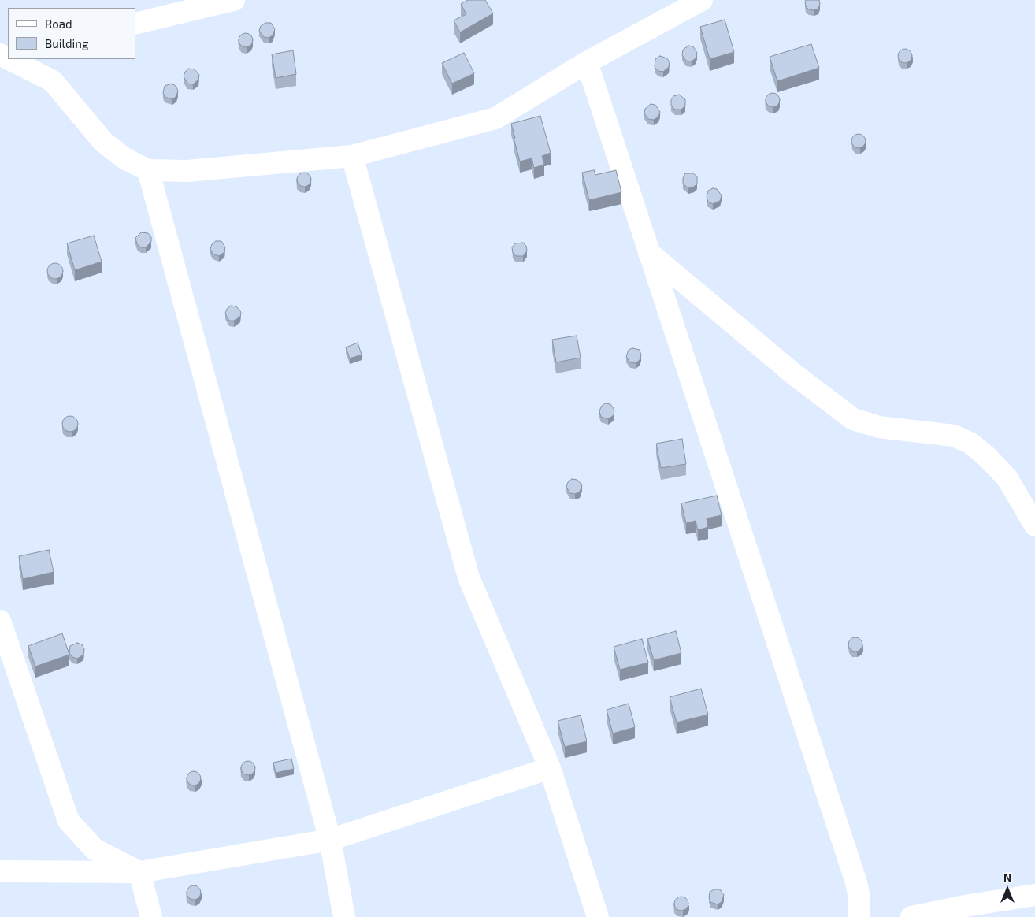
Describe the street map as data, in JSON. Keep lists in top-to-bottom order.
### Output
{
  "legend": ["Road", "Building"],
  "north": "top"
}
